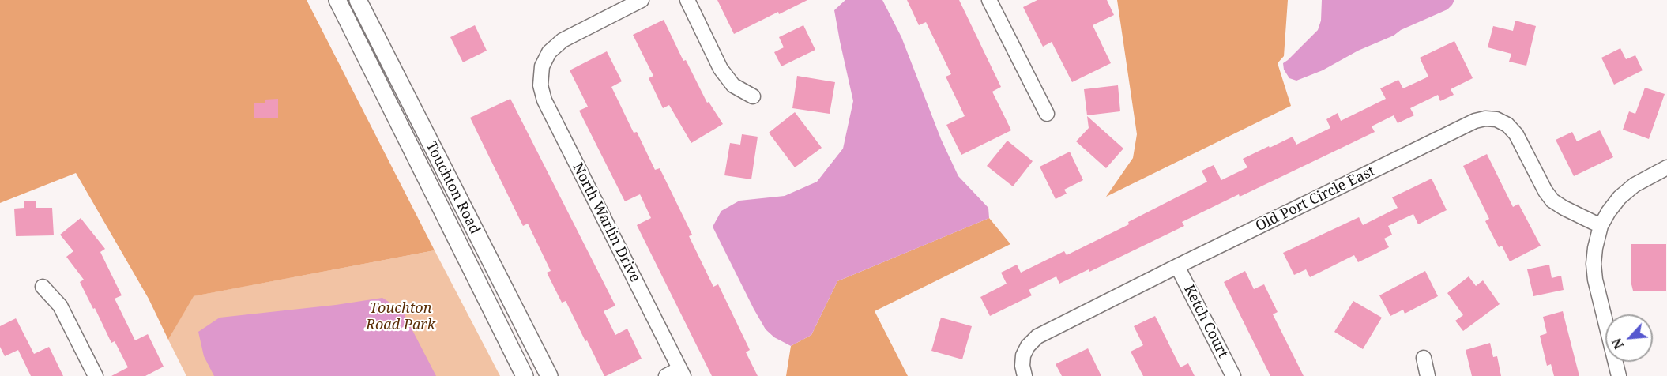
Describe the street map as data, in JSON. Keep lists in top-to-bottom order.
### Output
{
  "streets": {
    "street": [
      "Touchton Road",
      "Old Port Circle East",
      "North Warlin Drive",
      "Ketch Court"
    ]
  },
  "crossings": [
    ["Old Port Circle East", "Ketch Court"]
  ],
  "parks": ["Touchton Road Park"],
  "north": "bottom left"
}
